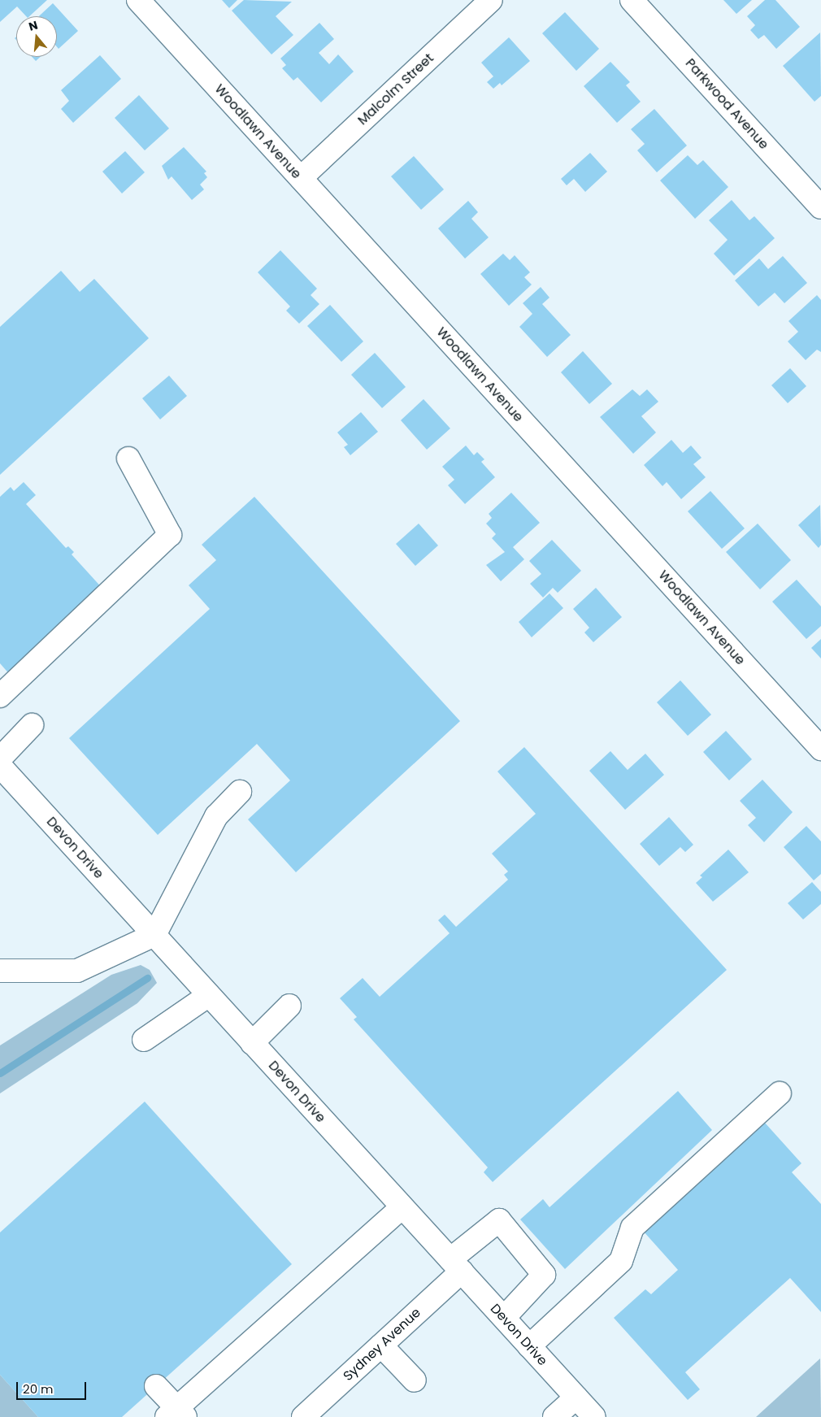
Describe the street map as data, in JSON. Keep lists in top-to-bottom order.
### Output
{
  "streets": {
    "street": [
      "Malcolm Street",
      "Parkwood Avenue",
      "Woodlawn Avenue",
      "Devon Drive",
      "Sydney Avenue"
    ]
  },
  "crossings": [
    ["Malcolm Street", "Woodlawn Avenue"],
    ["Devon Drive", "Sydney Avenue"]
  ],
  "scale_bar": "20 m",
  "north": "top"
}
